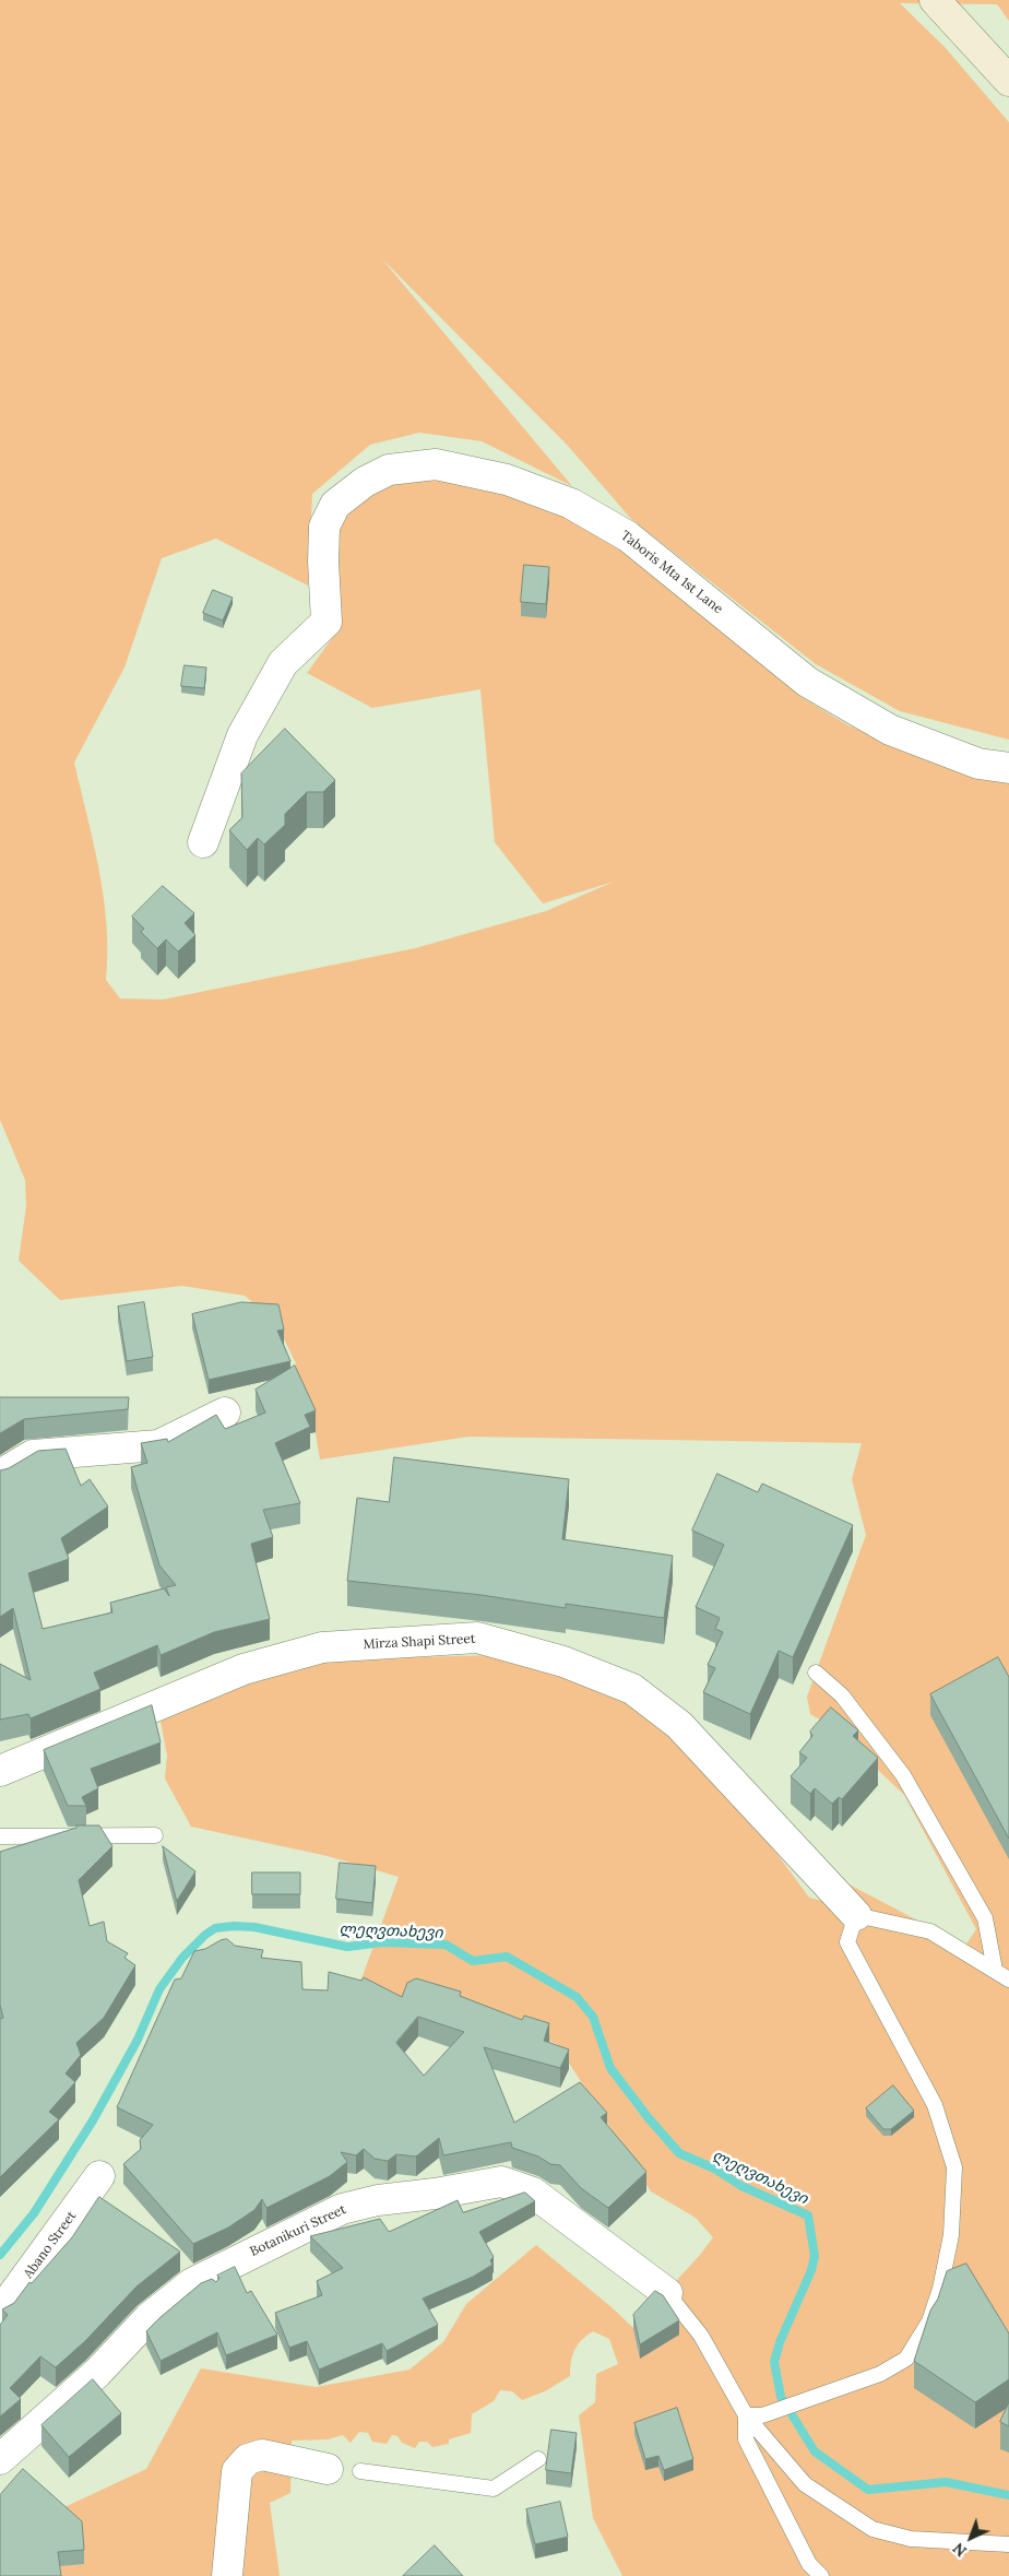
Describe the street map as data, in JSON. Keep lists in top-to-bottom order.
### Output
{
  "streets": {
    "street": [
      "Taboris Mta 1st Lane",
      "Mirza Shapi Street",
      "Botanikuri Street",
      "Abano Street"
    ]
  },
  "water": ["ლეღვთახევი"],
  "north": "bottom left"
}
